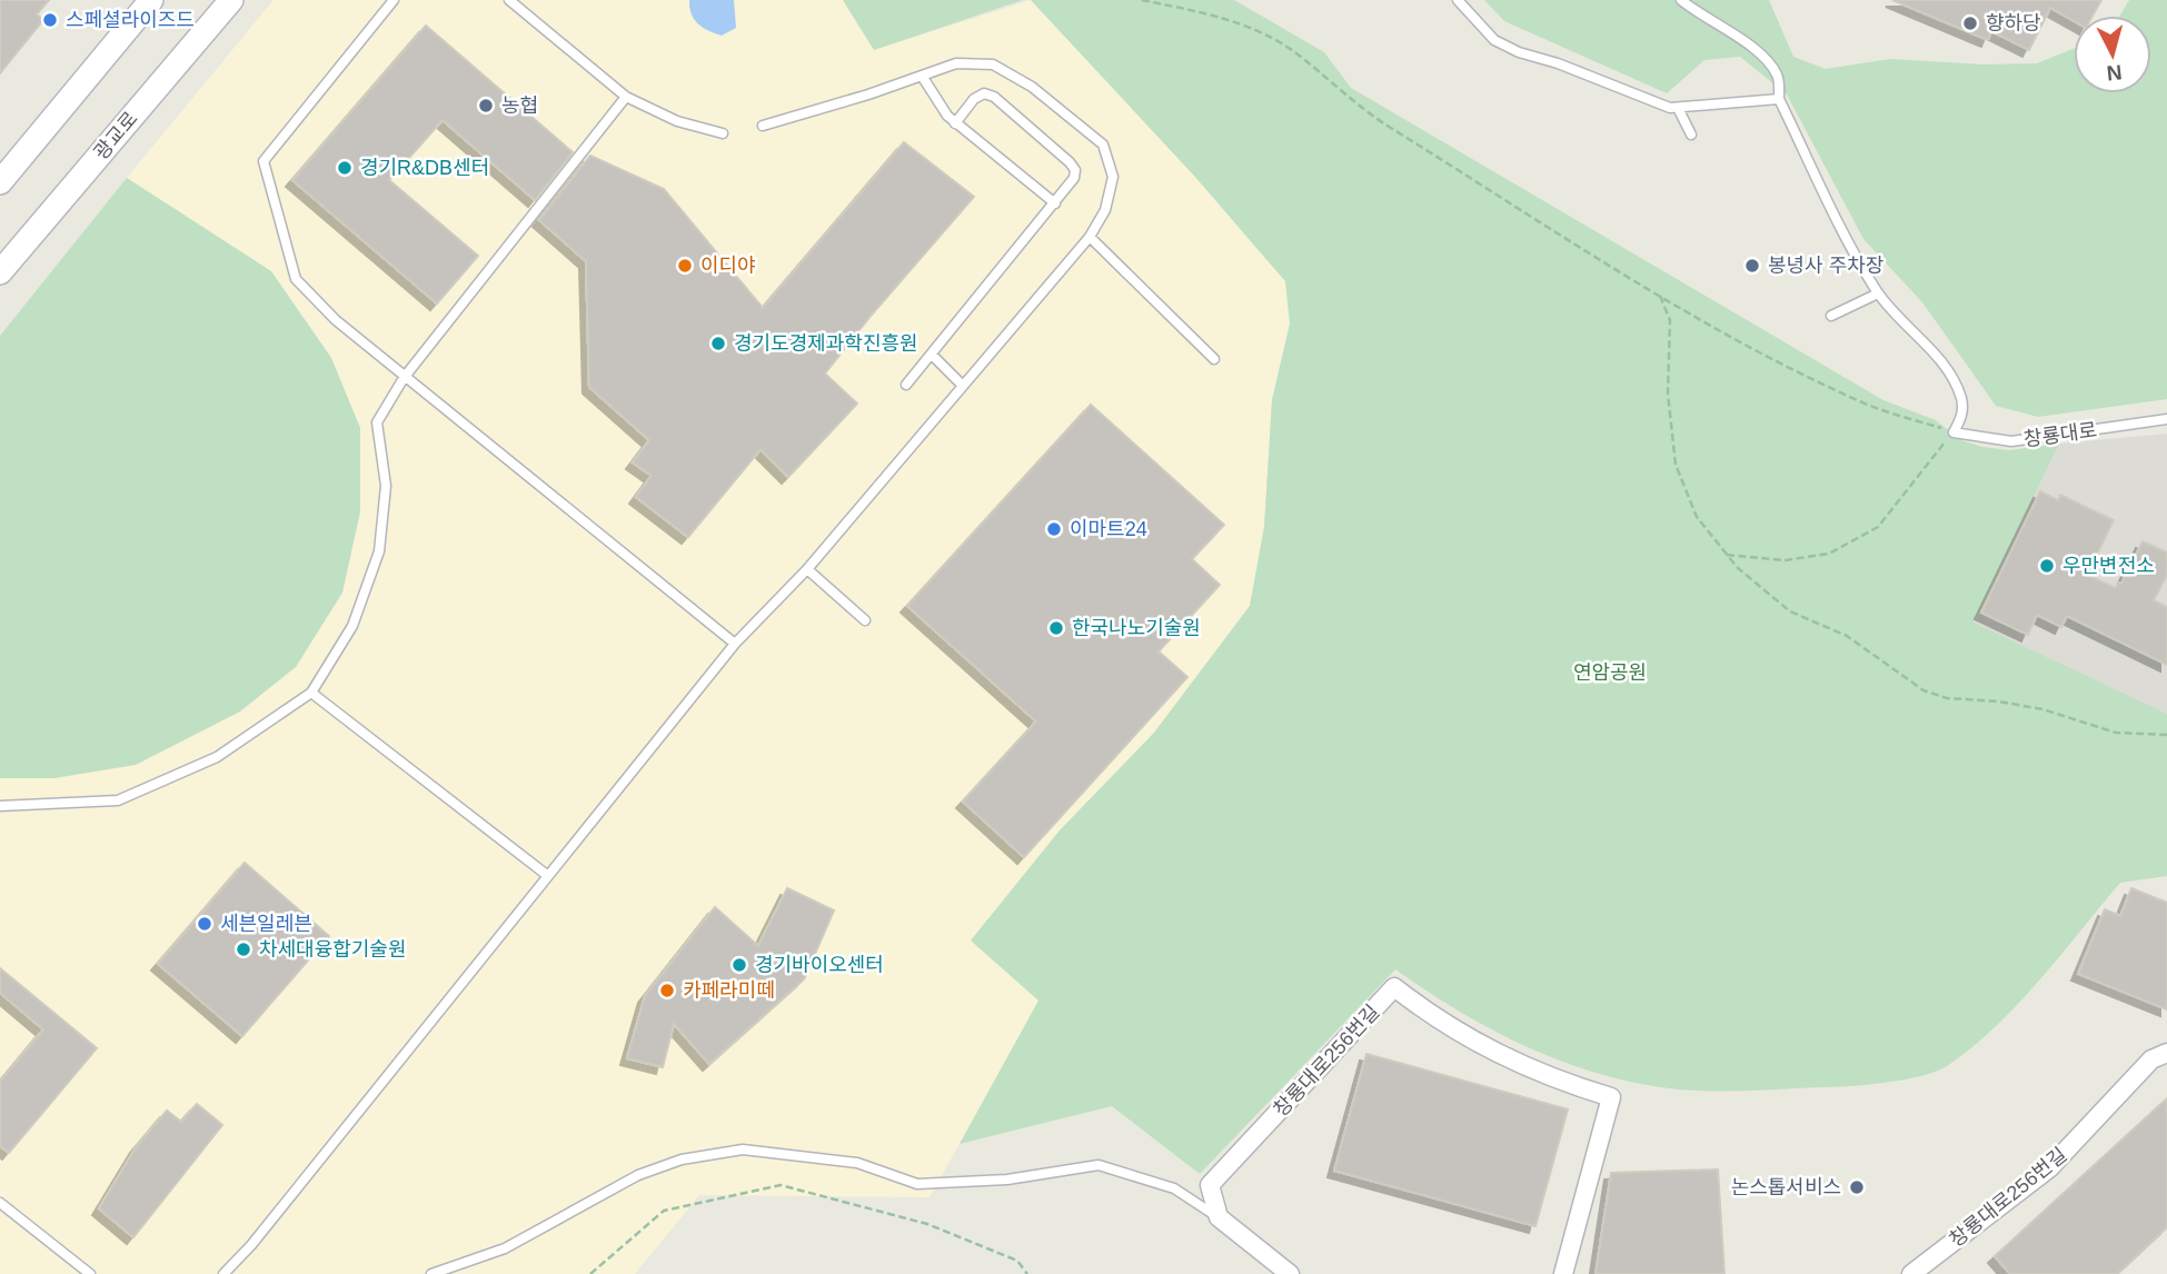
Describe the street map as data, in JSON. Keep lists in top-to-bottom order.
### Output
{
  "streets": {
    "main road": ["광교로"],
    "street": ["창룡대로256번길"],
    "lane": ["창룡대로"]
  },
  "parks": ["연암공원"],
  "places": [
    "스페셜라이즈드",
    "향하당",
    "농협",
    "경기R&DB센터",
    "이디야",
    "봉녕사 주차장",
    "경기도경제과학진흥원",
    "이마트24",
    "우만변전소",
    "한국나노기술원",
    "세븐일레븐",
    "차세대융합기술원",
    "경기바이오센터",
    "카페라미떼",
    "논스톱서비스"
  ],
  "north": "bottom"
}
